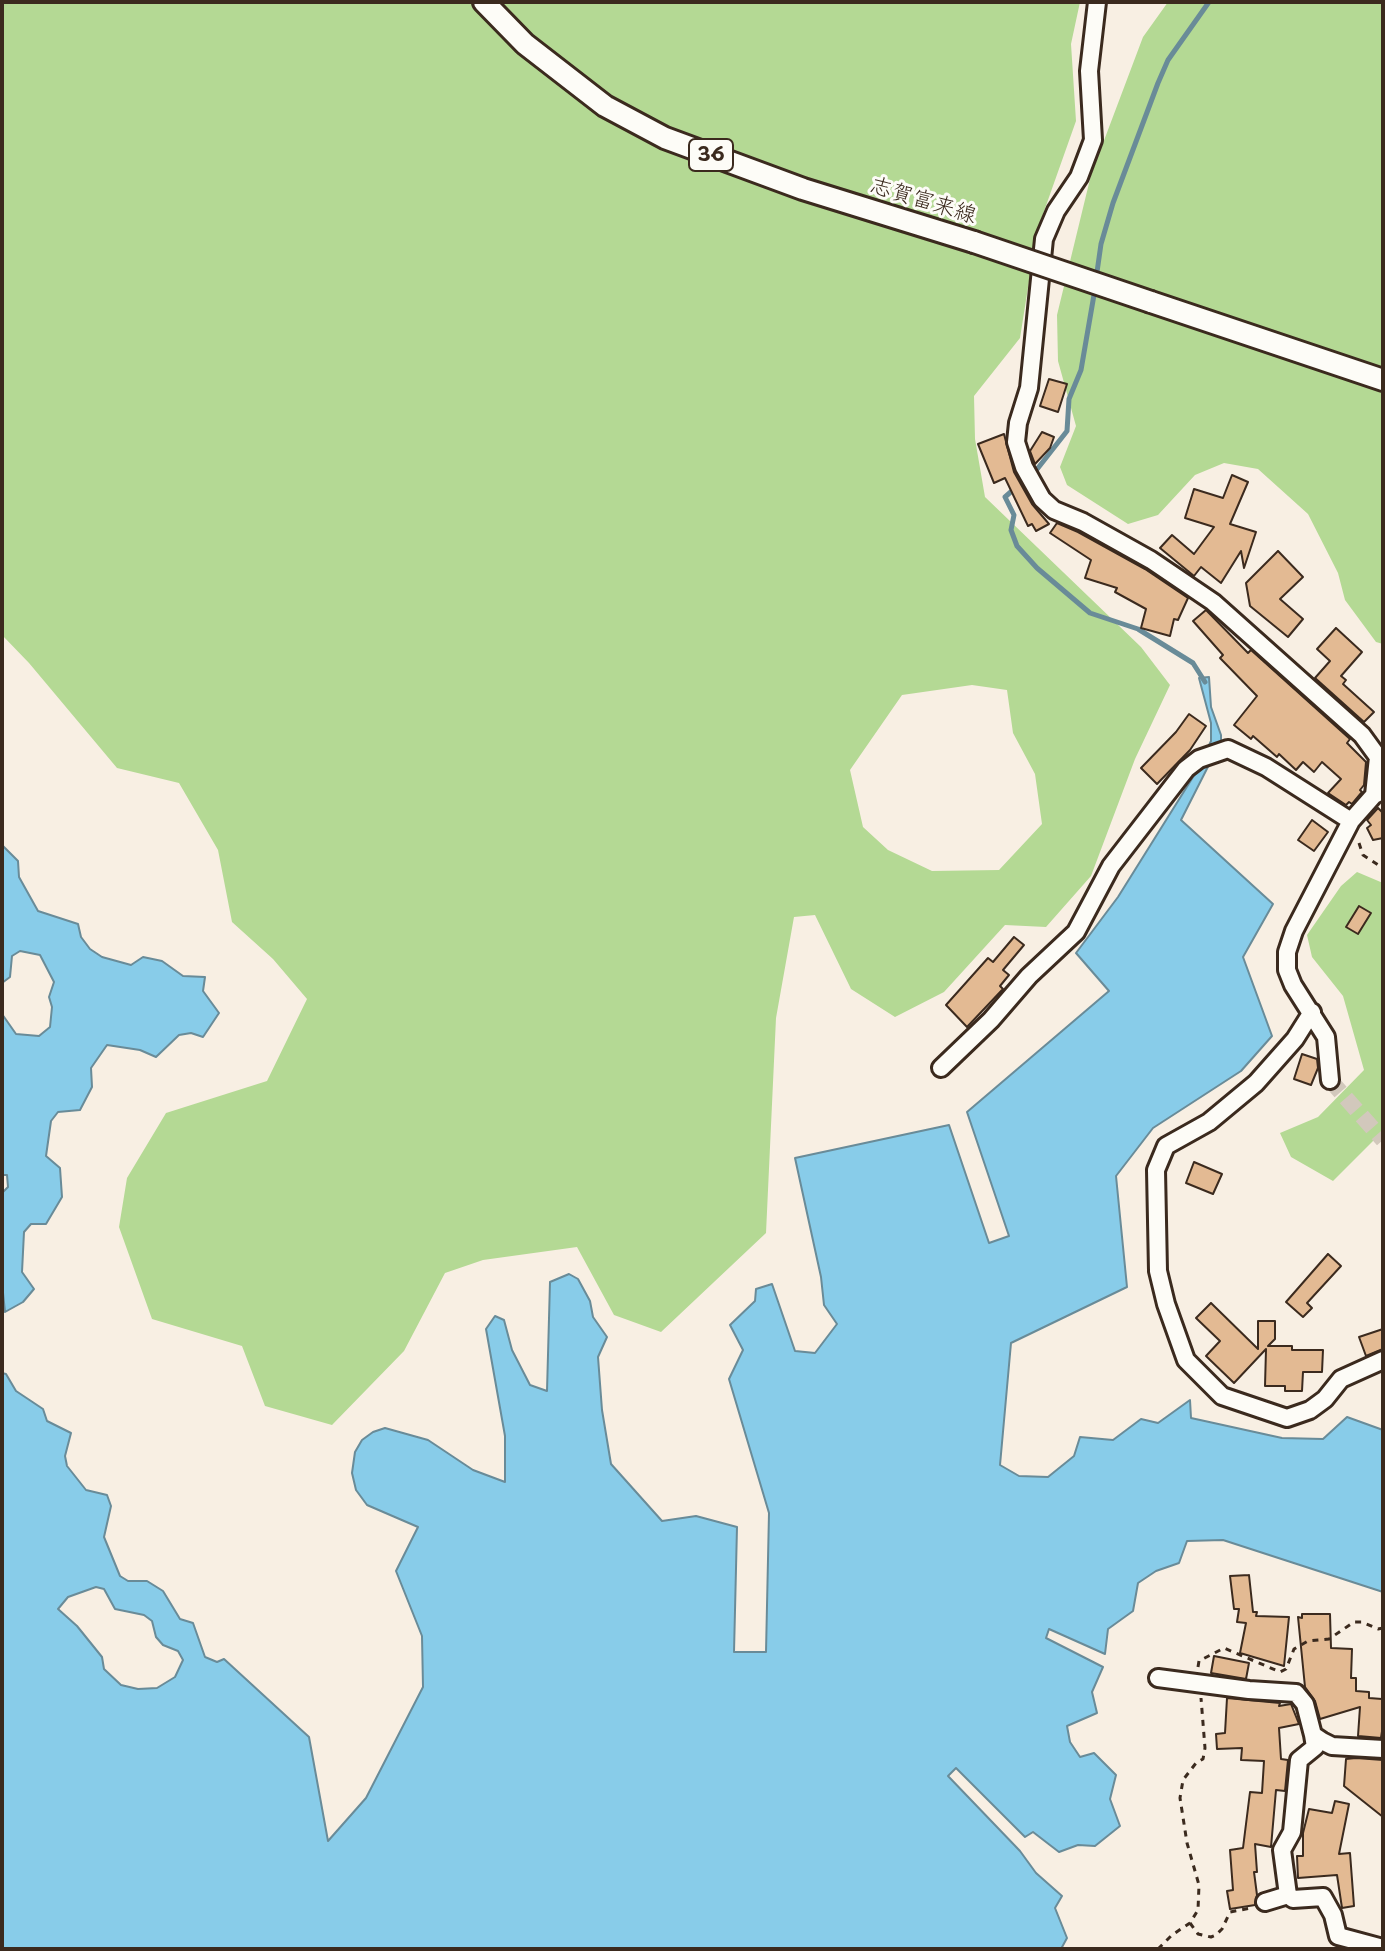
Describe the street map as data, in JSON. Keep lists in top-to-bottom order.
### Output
{
  "streets": {
    "main road": ["36", "志賀富来線"]
  }
}
